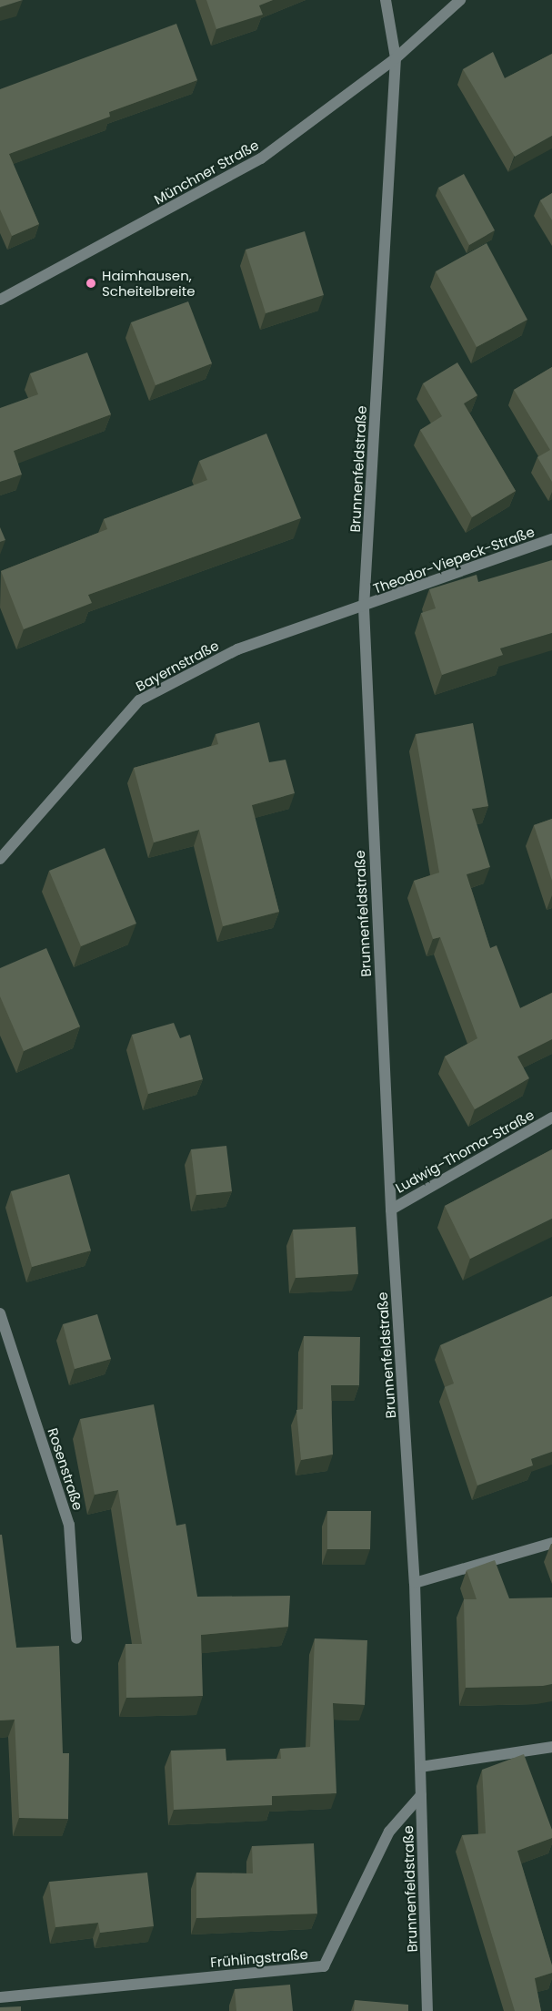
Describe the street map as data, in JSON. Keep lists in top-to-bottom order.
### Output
{
  "streets": {
    "street": [
      "Münchner Straße",
      "Brunnenfeldstraße",
      "Theodor-Viepeck-Straße",
      "Bayernstraße",
      "Ludwig-Thoma-Straße",
      "Rosenstraße",
      "Frühlingstraße"
    ]
  },
  "crossings": [
    ["Münchner Straße", "Brunnenfeldstraße"],
    ["Brunnenfeldstraße", "Theodor-Viepeck-Straße"],
    ["Brunnenfeldstraße", "Bayernstraße"],
    ["Brunnenfeldstraße", "Ludwig-Thoma-Straße"],
    ["Brunnenfeldstraße", "Frühlingstraße"],
    ["Theodor-Viepeck-Straße", "Bayernstraße"]
  ],
  "places": ["Haimhausen, Scheitelbreite"]
}
